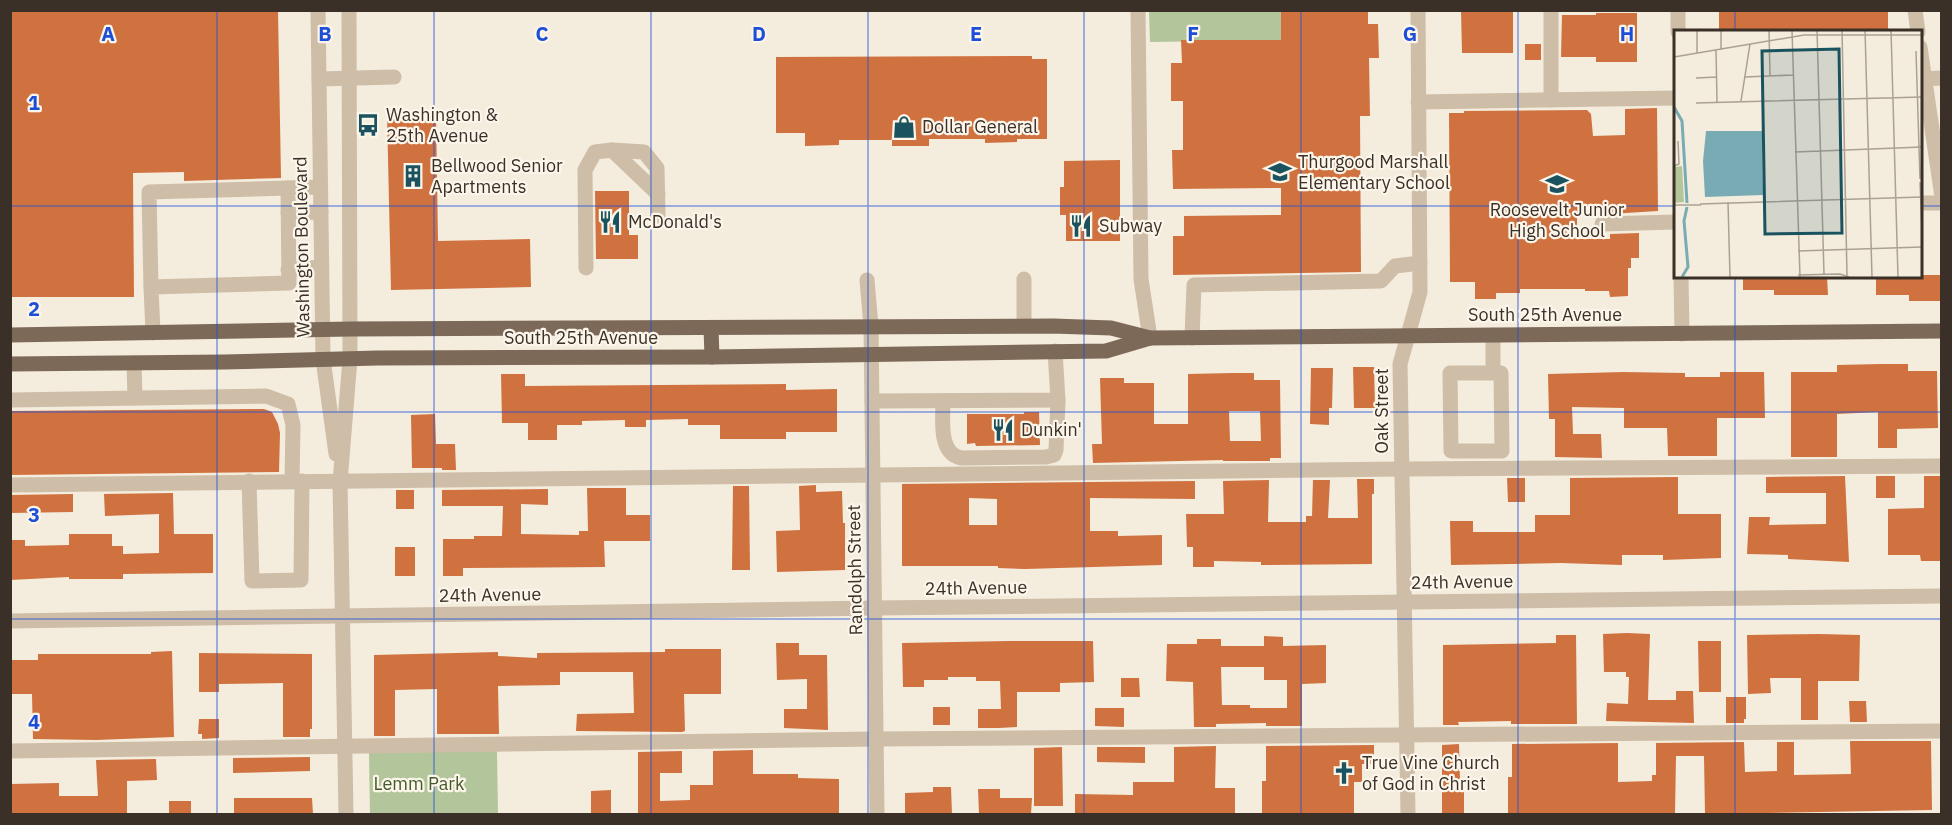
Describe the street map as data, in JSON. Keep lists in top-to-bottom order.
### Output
{
  "streets": {
    "main road": ["South 25th Avenue"],
    "street": [
      "Washington Boulevard",
      "Oak Street",
      "Randolph Street",
      "24th Avenue"
    ]
  },
  "crossings": [
    ["Washington Boulevard", "South 25th Avenue"],
    ["Washington Boulevard", "24th Avenue"],
    ["South 25th Avenue", "Oak Street"],
    ["South 25th Avenue", "Randolph Street"],
    ["Oak Street", "24th Avenue"],
    ["Randolph Street", "24th Avenue"]
  ],
  "parks": ["Lemm Park"],
  "places": {
    "bus stop": ["Washington & 25th Avenue"],
    "shop": ["Dollar General"],
    "school or university": ["Thurgood Marshall Elementary School", "Roosevelt Junior High School"],
    "building": ["Bellwood Senior Apartments"],
    "restaurant": ["McDonald's", "Subway", "Dunkin'"],
    "church": ["True Vine Church of God in Christ"]
  },
  "grid": {
    "columns": [
      "A",
      "B",
      "C",
      "D",
      "E",
      "F",
      "G",
      "H"
    ],
    "rows": [
      "1",
      "2",
      "3",
      "4"
    ]
  }
}
